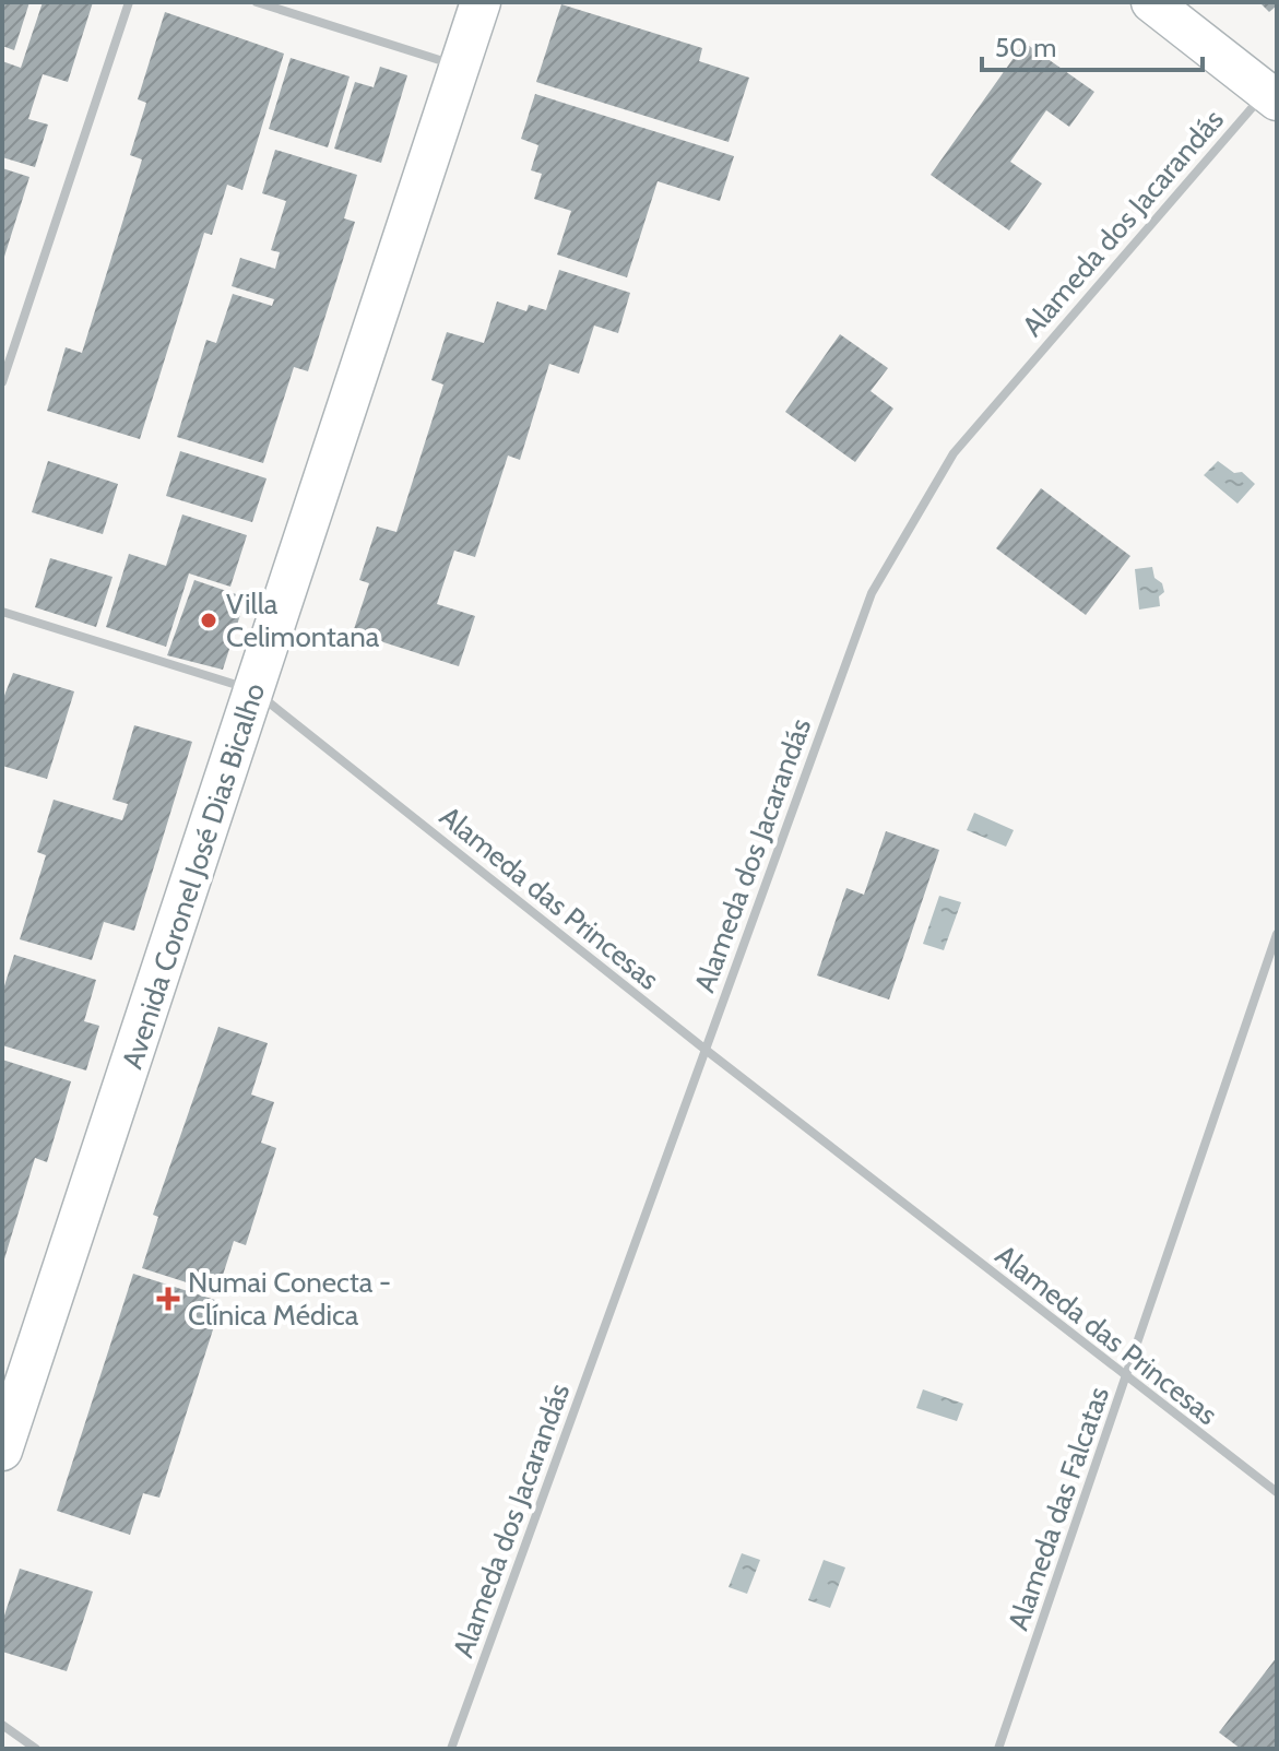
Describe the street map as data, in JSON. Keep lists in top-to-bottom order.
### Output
{
  "streets": {
    "street": [
      "Alameda dos Jacarandás",
      "Avenida Coronel José Dias Bicalho",
      "Alameda das Princesas",
      "Alameda das Falcatas"
    ]
  },
  "crossings": [
    ["Alameda dos Jacarandás", "Alameda das Princesas"],
    ["Avenida Coronel José Dias Bicalho", "Alameda das Princesas"],
    ["Alameda das Princesas", "Alameda das Falcatas"]
  ],
  "places": {
    "other": ["Villa Celimontana"],
    "health": ["Numai Conecta - Clínica Médica"]
  },
  "scale_bar": "50 m"
}
